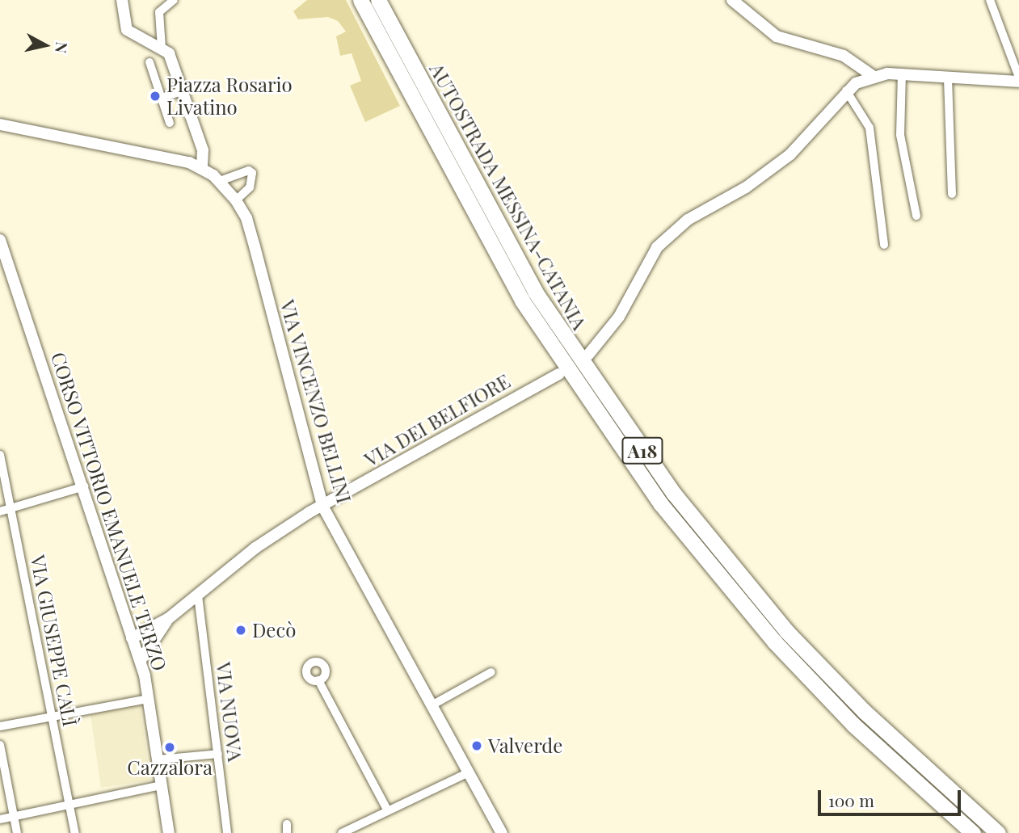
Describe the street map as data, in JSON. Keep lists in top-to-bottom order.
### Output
{
  "streets": {
    "highway": ["AUTOSTRADA MESSINA-CATANIA", "A18"],
    "street": [
      "VIA VINCENZO BELLINI",
      "VIA DEI BELFIORE",
      "CORSO VITTORIO EMANUELE TERZO",
      "VIA GIUSEPPE CALÌ",
      "VIA NUOVA"
    ]
  },
  "crossings": [
    ["VIA VINCENZO BELLINI", "VIA DEI BELFIORE"],
    ["VIA DEI BELFIORE", "VIA NUOVA"]
  ],
  "places": [
    "Piazza Rosario Livatino",
    "Decò",
    "Valverde",
    "Cazzalora"
  ],
  "scale_bar": "100 m",
  "north": "right"
}
